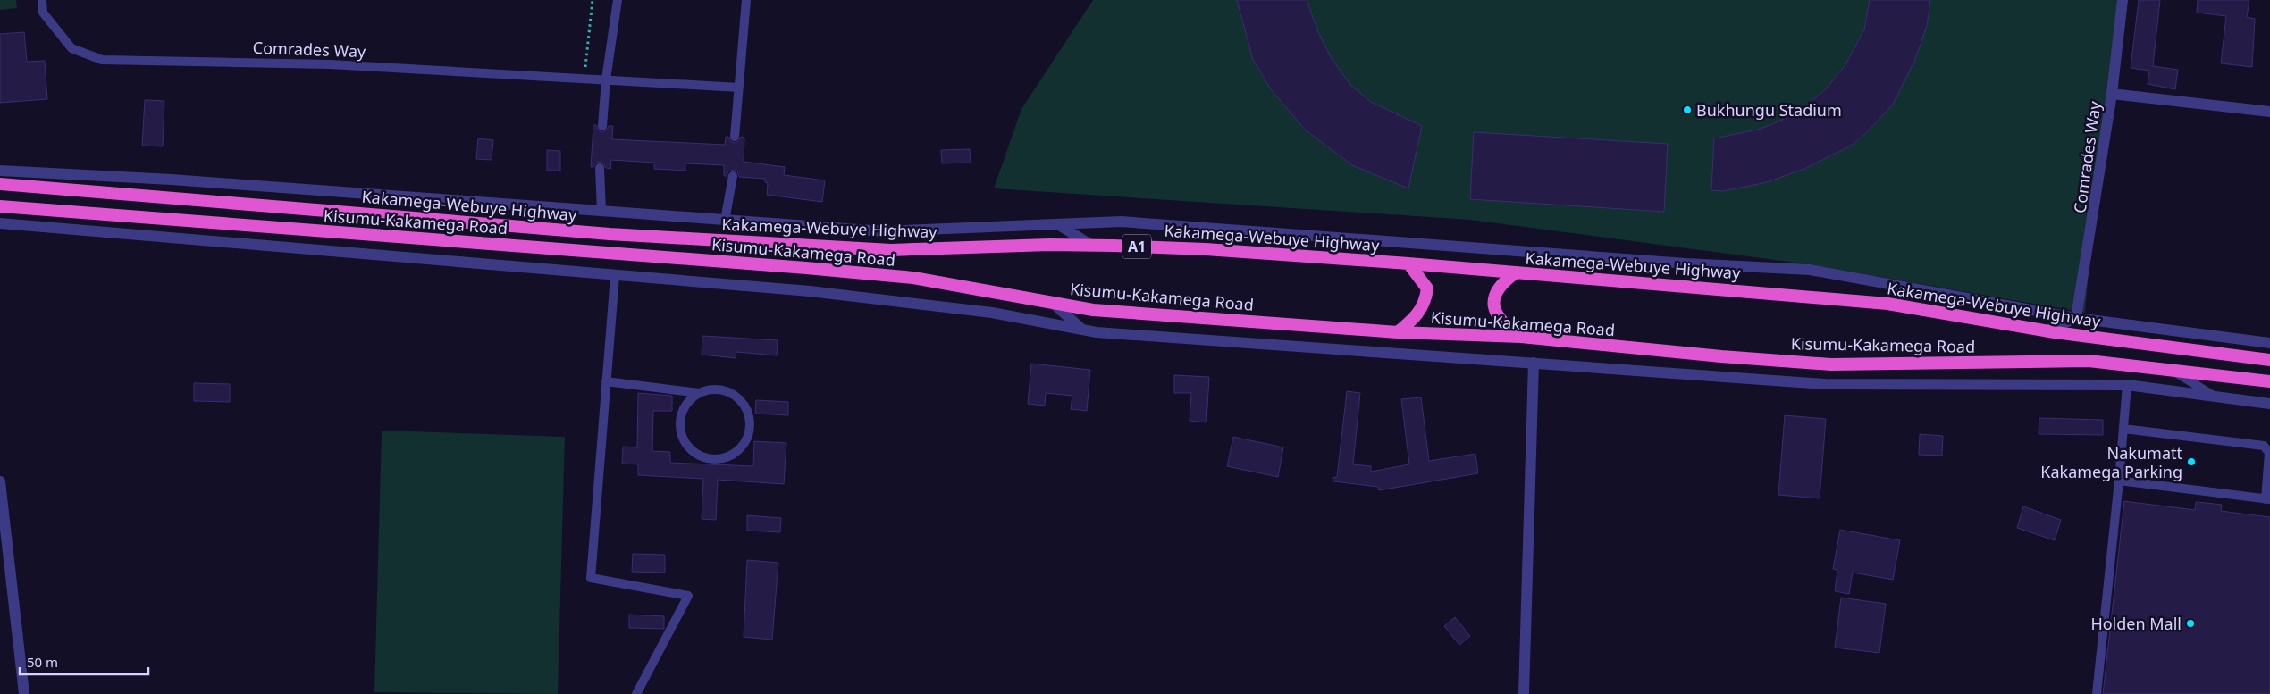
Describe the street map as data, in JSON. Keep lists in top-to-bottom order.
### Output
{
  "streets": {
    "highway": ["Kakamega-Webuye Highway", "Kisumu-Kakamega Road", "A1"],
    "street": ["Comrades Way"]
  },
  "places": ["Bukhungu Stadium", "Nakumatt Kakamega Parking", "Holden Mall"],
  "scale_bar": "50 m"
}
